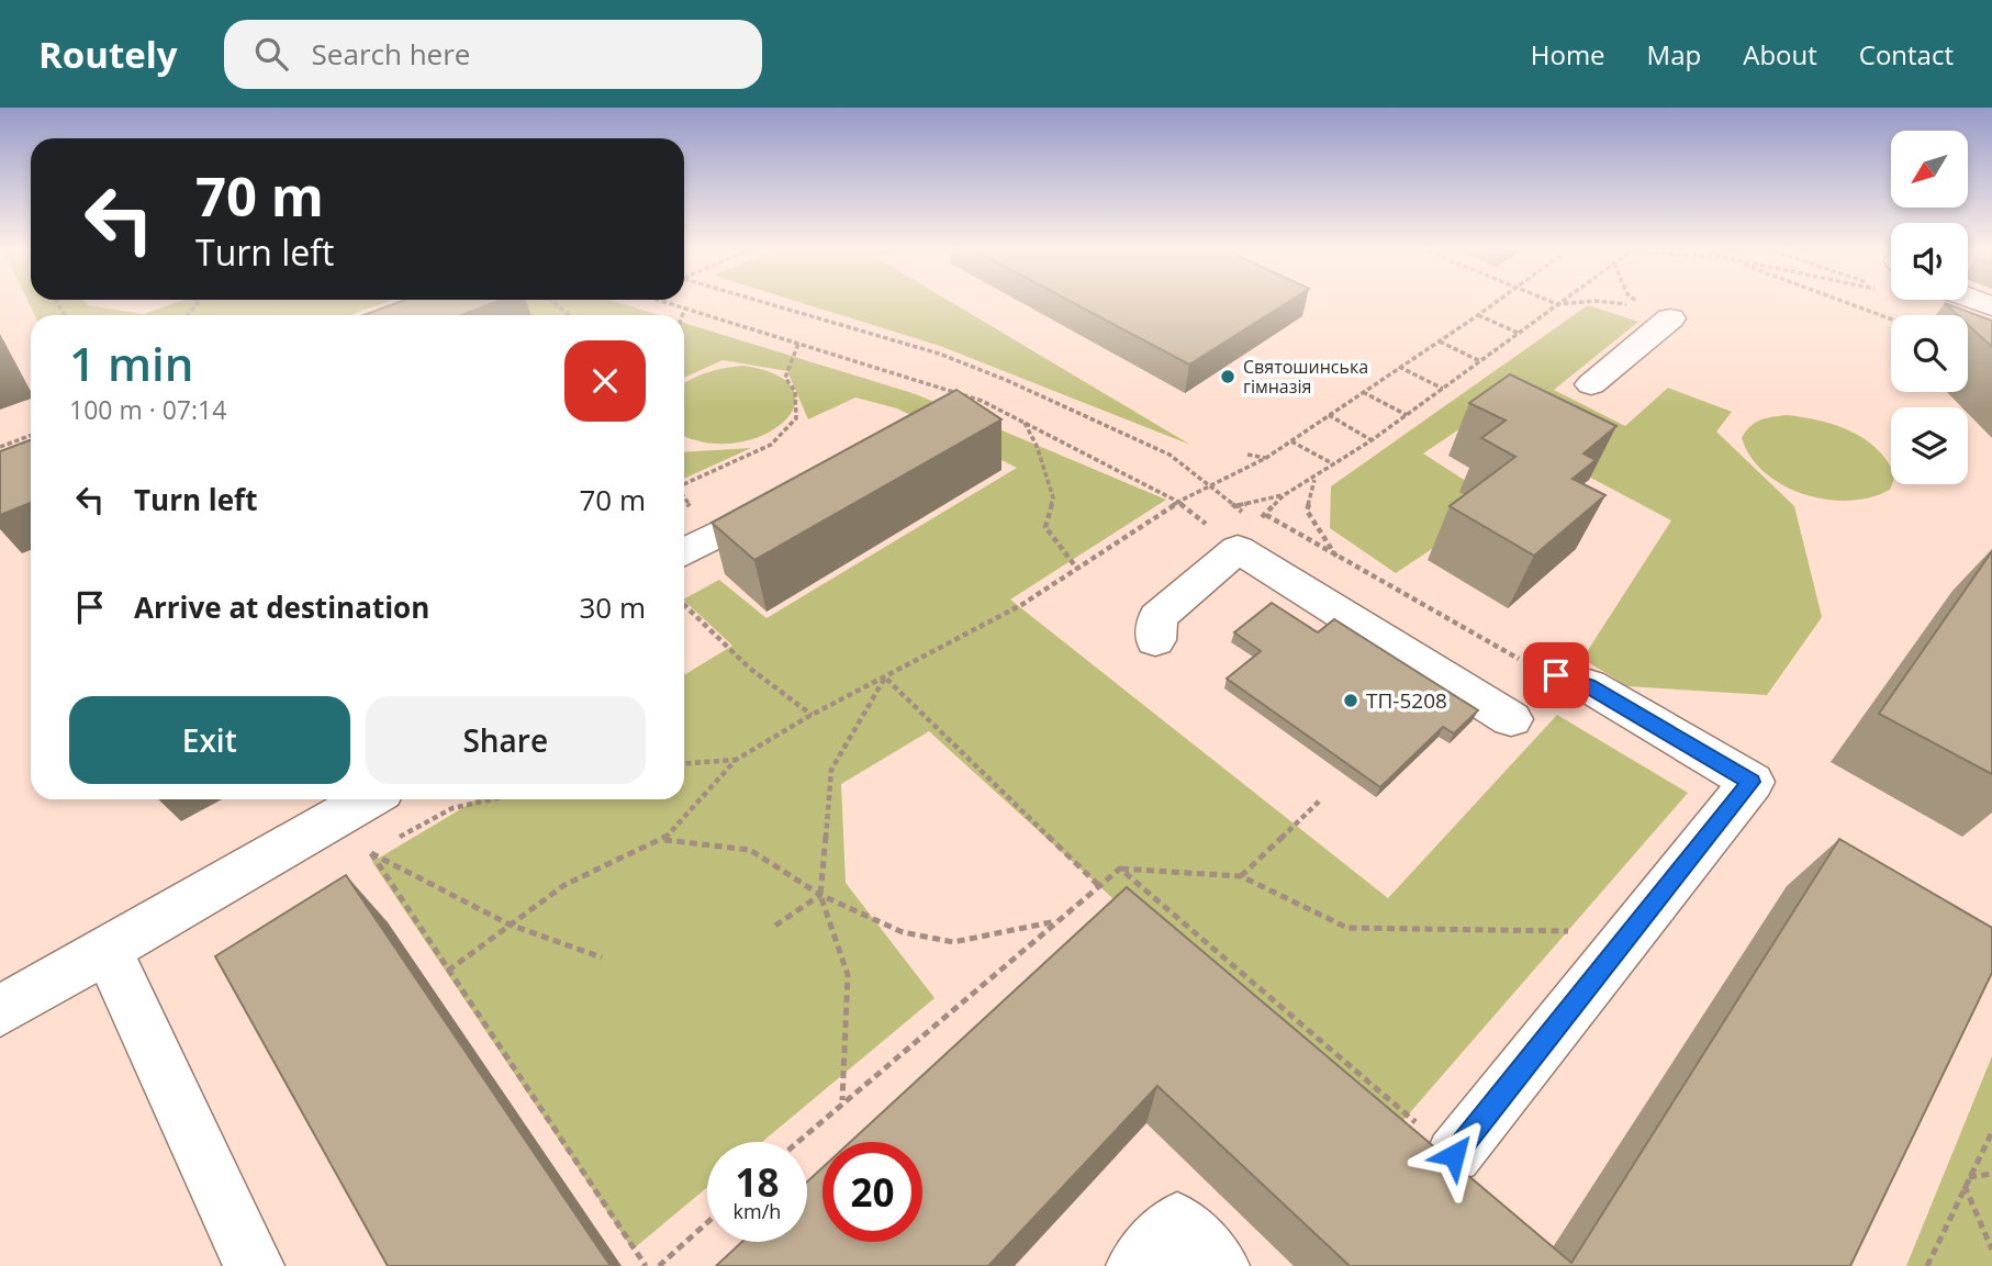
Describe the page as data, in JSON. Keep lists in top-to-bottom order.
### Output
{
  "places": ["Святошинська гімназія", "ТП-5208"],
  "north": "bottom left",
  "page": {
    "header": "Routely",
    "search": "Search here",
    "nav": [
      "Home",
      "Map",
      "About",
      "Contact"
    ],
    "turn": ["70 m", "Turn left"],
    "heading": ["1 min", "100 m · 07:14"],
    "list": [
      {
        "name": "Turn left",
        "value": "70 m"
      },
      {
        "name": "Arrive at destination",
        "value": "30 m"
      }
    ],
    "buttons": ["Exit", "Share"],
    "speed": "18 km/h",
    "limit": "20"
  }
}
